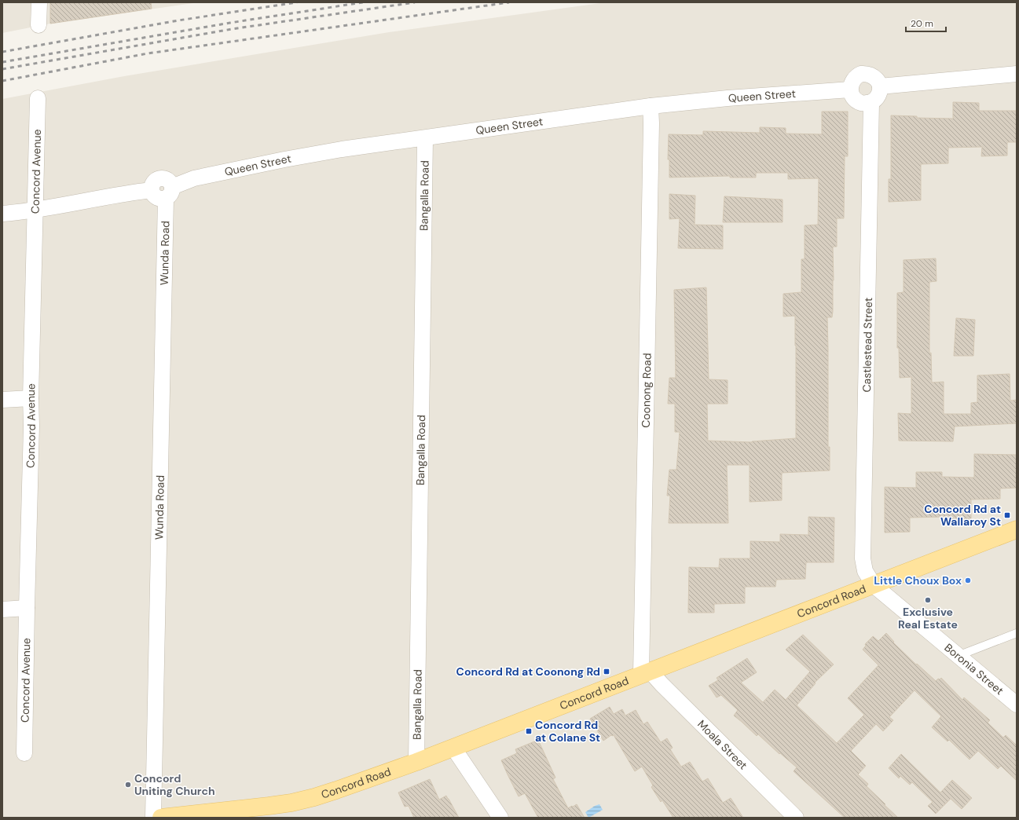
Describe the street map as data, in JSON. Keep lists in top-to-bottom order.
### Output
{
  "streets": {
    "main road": ["Concord Road"],
    "street": [
      "Queen Street",
      "Concord Avenue",
      "Bangalla Road",
      "Wunda Road",
      "Castlestead Street",
      "Coonong Road",
      "Boronia Street",
      "Moala Street"
    ]
  },
  "crossings": [
    ["Queen Street", "Bangalla Road"],
    ["Queen Street", "Wunda Road"],
    ["Queen Street", "Castlestead Street"],
    ["Queen Street", "Coonong Road"],
    ["Bangalla Road", "Concord Road"],
    ["Castlestead Street", "Concord Road"],
    ["Castlestead Street", "Boronia Street"],
    ["Coonong Road", "Concord Road"],
    ["Coonong Road", "Moala Street"],
    ["Concord Road", "Boronia Street"],
    ["Concord Road", "Moala Street"]
  ],
  "places": {
    "transit": ["Concord Rd at Wallaroy St", "Concord Rd at Coonong Rd", "Concord Rd at Colane St"],
    "other": ["Little Choux Box", "Exclusive Real Estate", "Concord Uniting Church"]
  },
  "scale_bar": "20 m"
}
